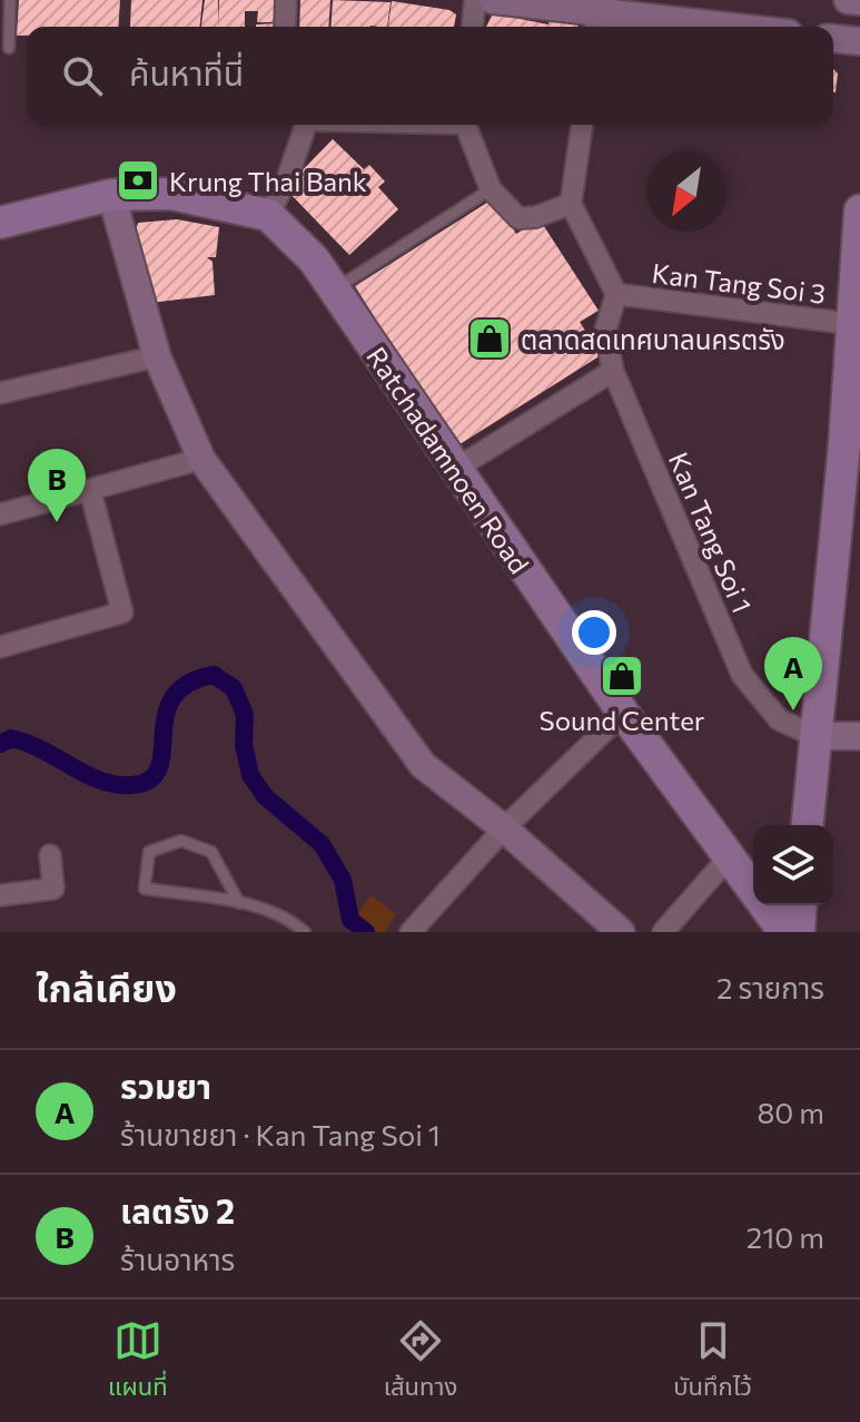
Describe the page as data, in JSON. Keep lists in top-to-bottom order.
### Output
{
  "streets": {
    "main road": ["Ratchadamnoen Road"],
    "street": ["Kan Tang Soi 3", "Kan Tang Soi 1"]
  },
  "crossings": [
    ["Kan Tang Soi 3", "Kan Tang Soi 1"]
  ],
  "places": {
    "bank": ["Krung Thai Bank"],
    "shop": ["ตลาดสดเทศบาลนครตรัง", "Sound Center"]
  },
  "north": "bottom left",
  "page": {
    "search": "ค้นหาที่นี่",
    "pins": ["B", "A"],
    "heading": ["ใกล้เคียง", "2 รายการ"],
    "list": [
      {
        "mark": "A",
        "name": "รวมยา",
        "note": "ร้านขายยา · Kan Tang Soi 1",
        "value": "80 m"
      },
      {
        "mark": "B",
        "name": "เลตรัง 2",
        "note": "ร้านอาหาร",
        "value": "210 m"
      }
    ],
    "nav": ["แผนที่", "เส้นทาง", "บันทึกไว้"]
  }
}
